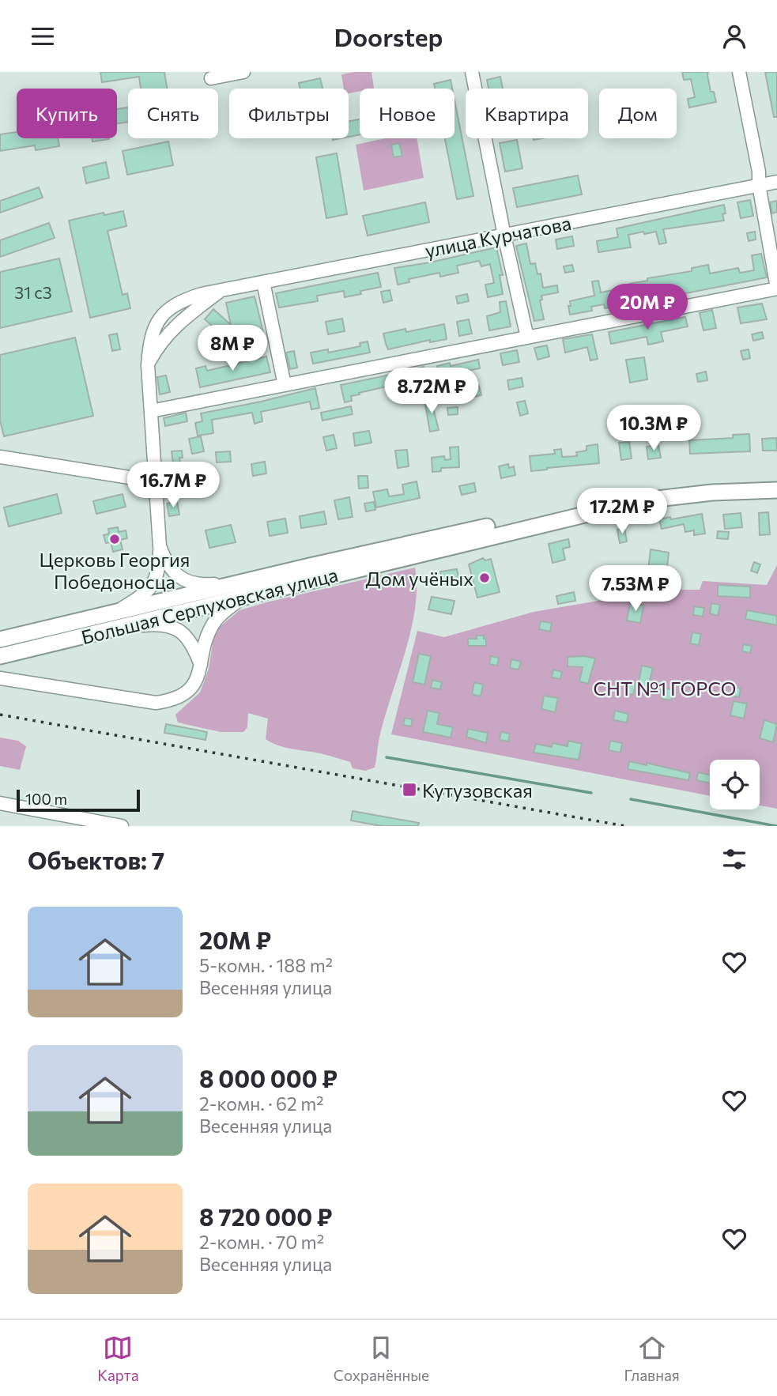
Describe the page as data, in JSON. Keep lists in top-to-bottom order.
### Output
{
  "streets": {
    "main road": ["Большая Серпуховская улица"],
    "street": ["улица Курчатова"]
  },
  "parks": ["СНТ №1 ГОРСО"],
  "places": {
    "other": ["Церковь Георгия Победоносца", "Дом учёных"],
    "transit": ["Кутузовская"]
  },
  "house_numbers": ["31 с3"],
  "scale_bar": "100 m",
  "page": {
    "header": "Doorstep",
    "chip": [
      "Купить",
      "Снять",
      "Фильтры",
      "Новое",
      "Квартира",
      "Дом"
    ],
    "price": [
      "20M ₽",
      "8M ₽",
      "8.72M ₽",
      "10.3M ₽",
      "16.7M ₽",
      "17.2M ₽",
      "7.53M ₽"
    ],
    "scale": "100 m",
    "heading": "Объектов: 7",
    "list": [
      {
        "name": "20M ₽",
        "note": "5-комн. · 188 m² · Весенняя улица"
      },
      {
        "name": "8 000 000 ₽",
        "note": "2-комн. · 62 m² · Весенняя улица"
      },
      {
        "name": "8 720 000 ₽",
        "note": "2-комн. · 70 m² · Весенняя улица"
      }
    ],
    "tabs": ["Карта", "Сохранённые", "Главная"]
  }
}
